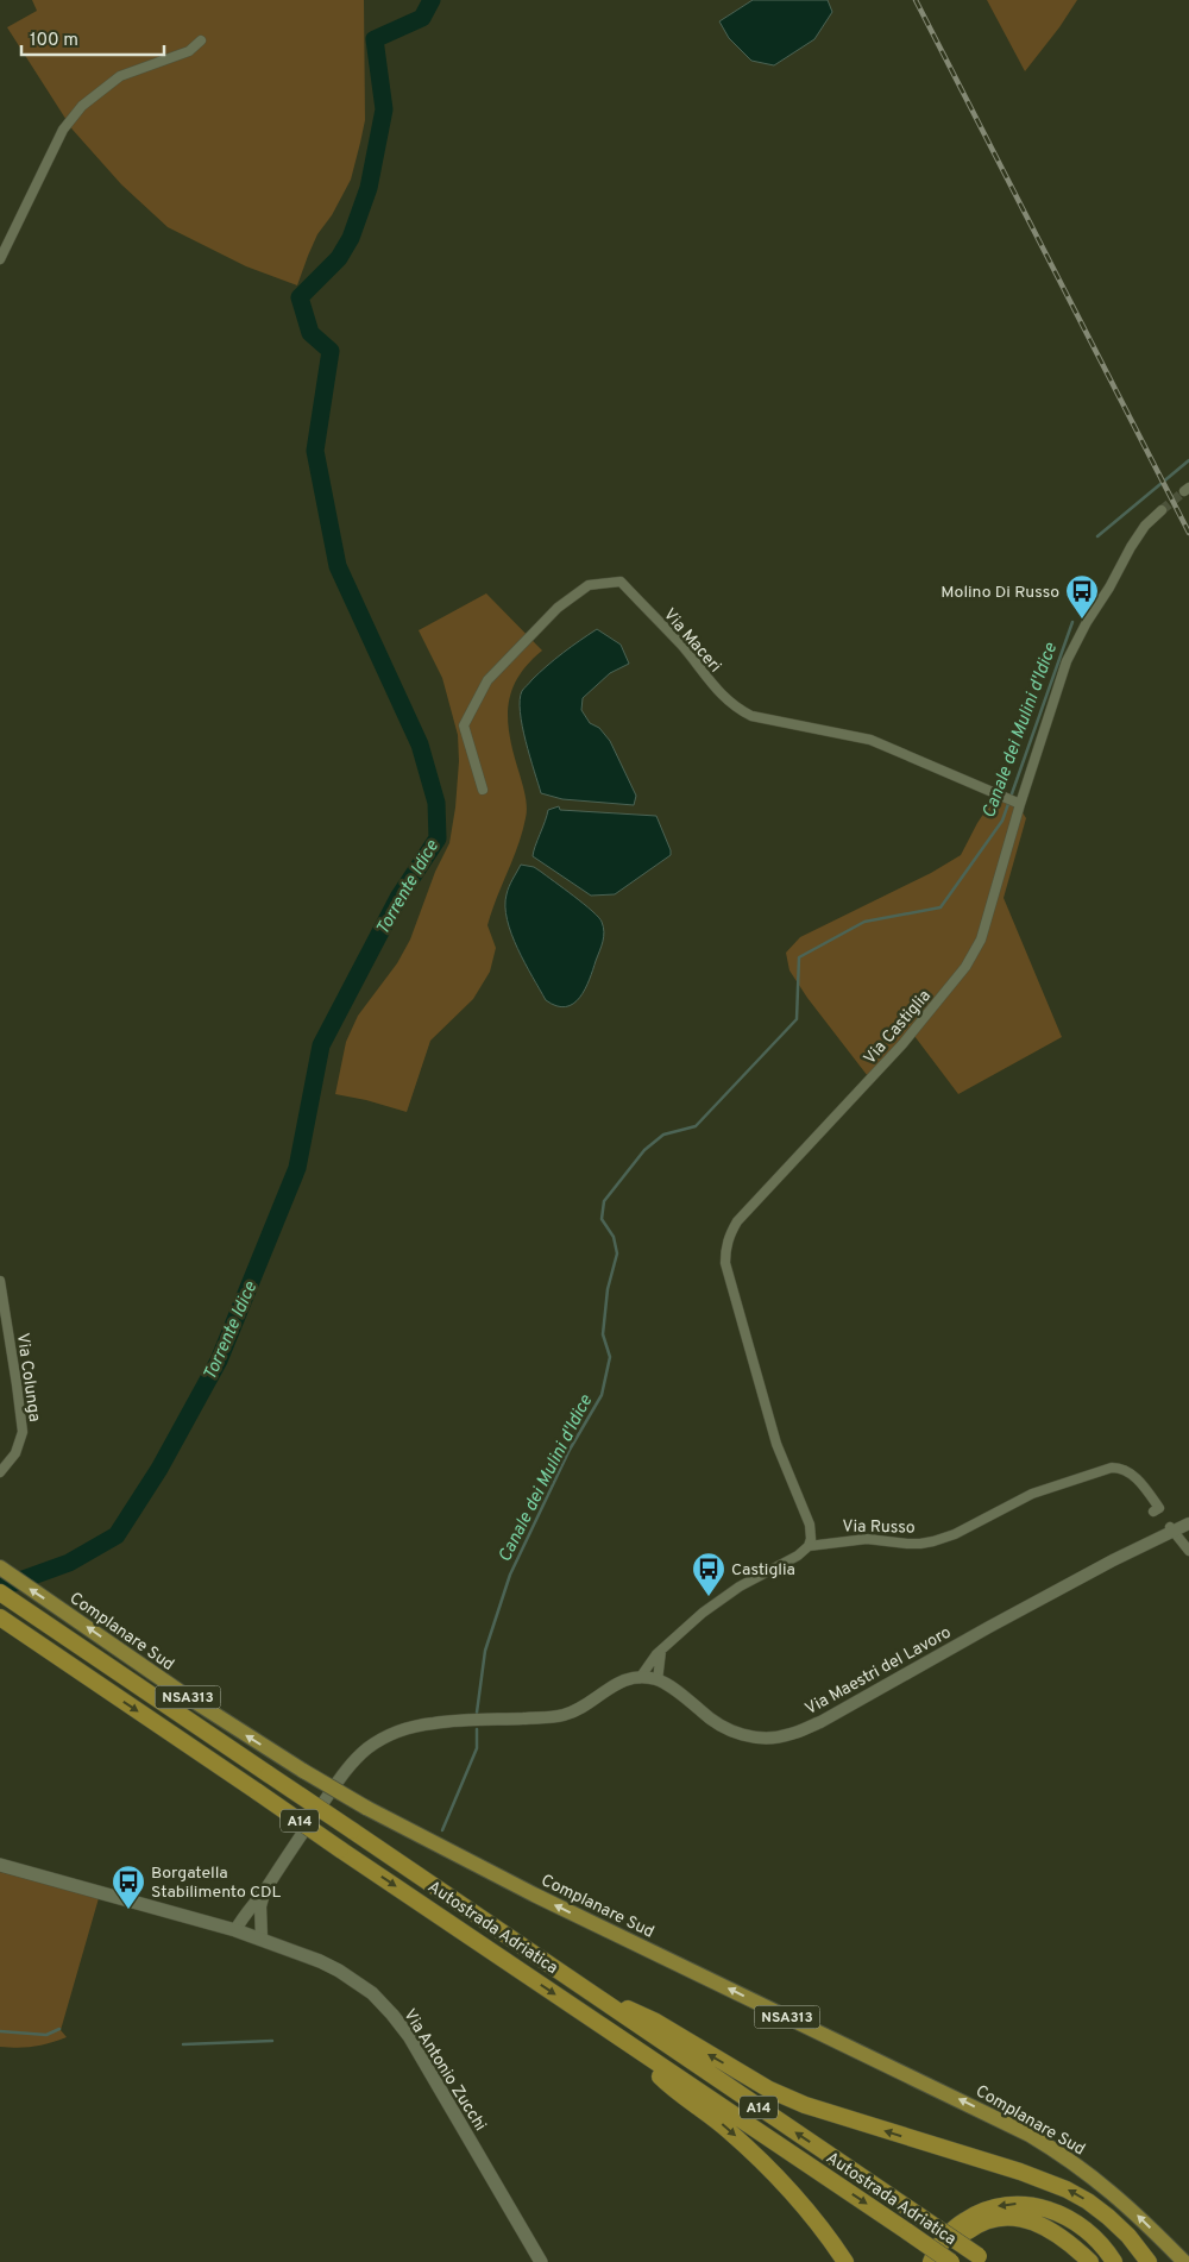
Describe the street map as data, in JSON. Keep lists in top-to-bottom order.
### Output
{
  "streets": {
    "highway": [
      "Complanare Sud",
      "NSA313",
      "A14",
      "Autostrada Adriatica"
    ],
    "main road": ["Via Antonio Zucchi"],
    "street": [
      "Via Maceri",
      "Via Castiglia",
      "Via Colunga",
      "Via Russo",
      "Via Maestri del Lavoro"
    ]
  },
  "crossings": [
    ["Via Maceri", "Via Castiglia"],
    ["Via Castiglia", "Via Russo"]
  ],
  "water": ["Canale dei Mulini d'Idice", "Torrente Idice"],
  "places": {
    "bus stop": ["Molino Di Russo", "Castiglia", "Borgatella Stabilimento CDL"]
  },
  "scale_bar": "100 m"
}
